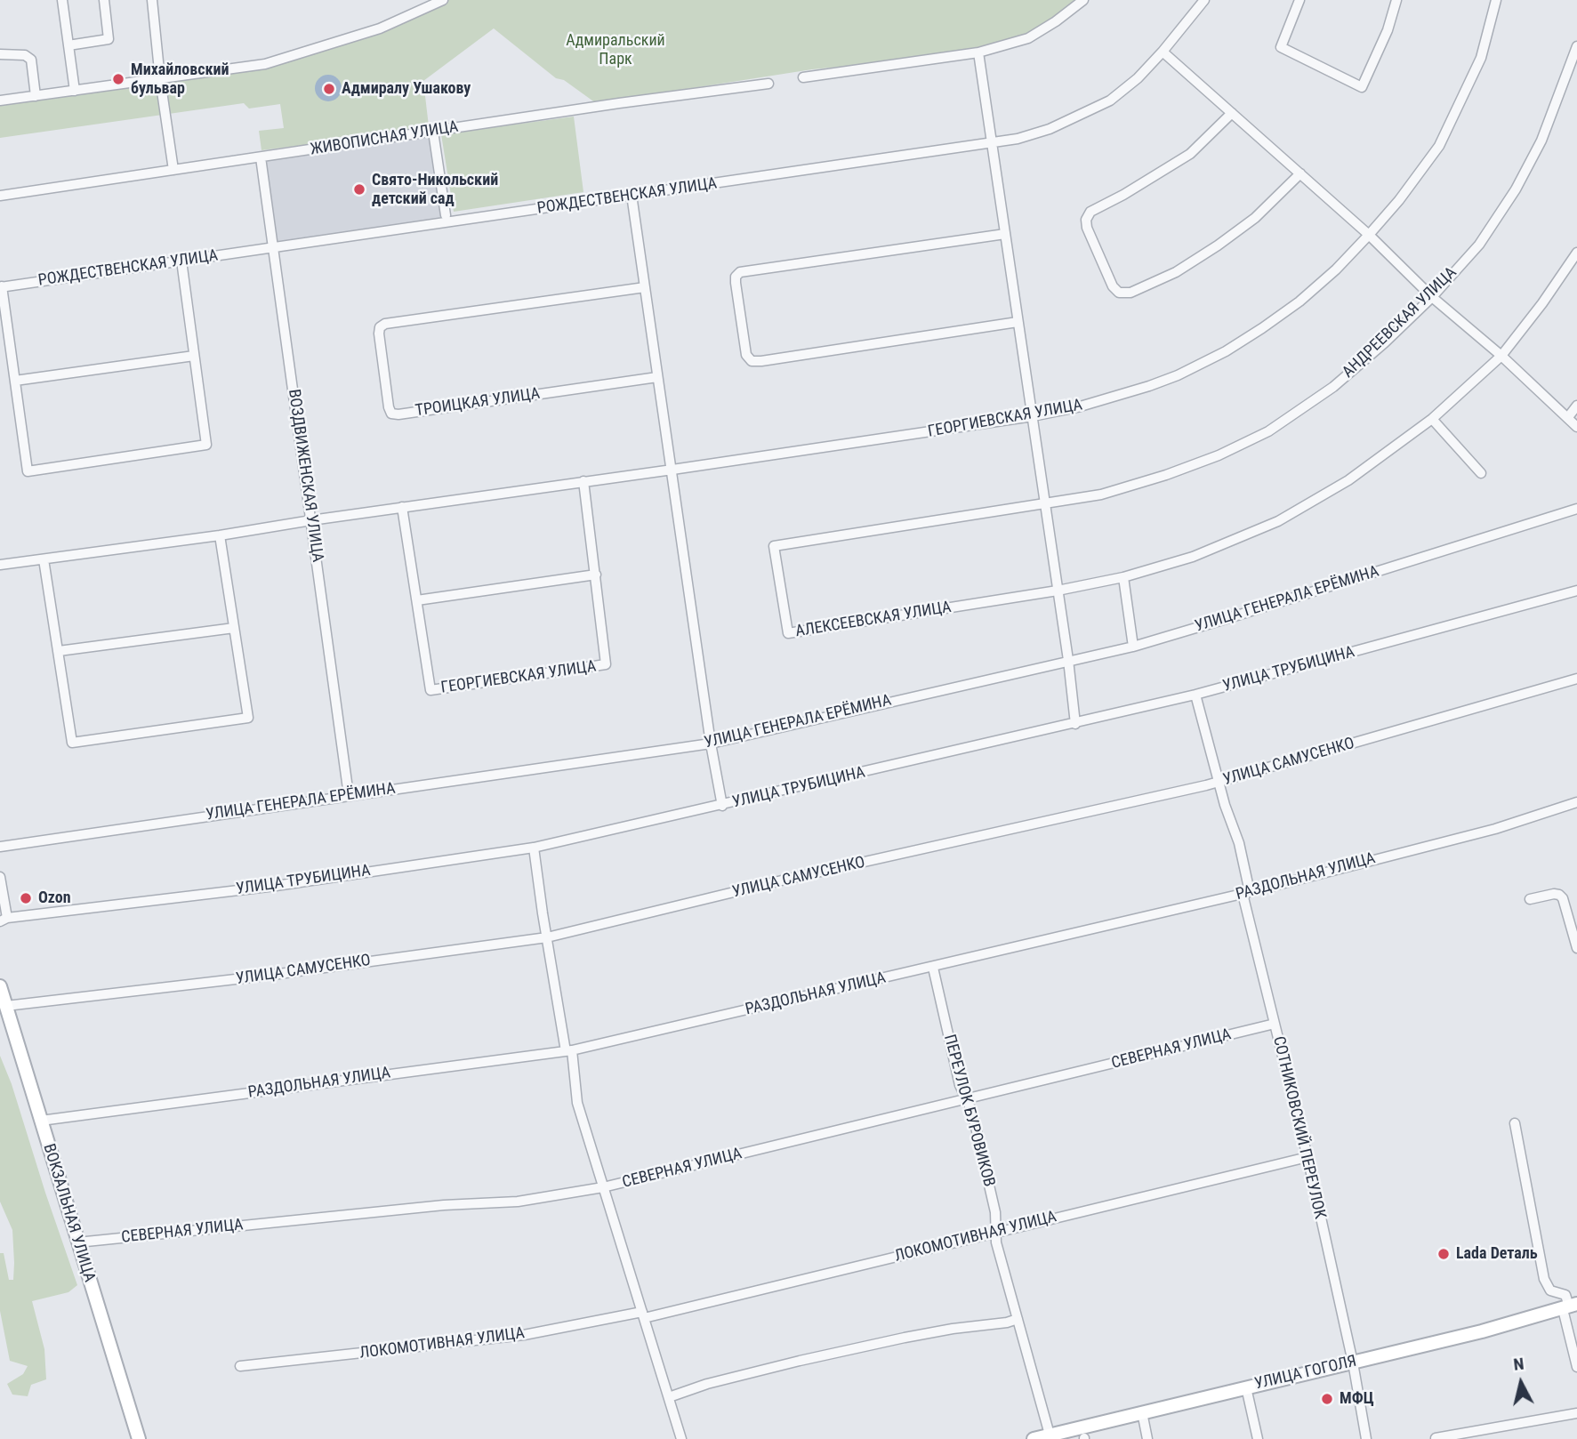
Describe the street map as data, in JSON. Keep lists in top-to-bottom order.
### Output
{
  "streets": {
    "main road": ["ВОКЗАЛЬНАЯ УЛИЦА", "УЛИЦА ГОГОЛЯ"],
    "street": [
      "ЖИВОПИСНАЯ УЛИЦА",
      "РОЖДЕСТВЕНСКАЯ УЛИЦА",
      "АНДРЕЕВСКАЯ УЛИЦА",
      "ТРОИЦКАЯ УЛИЦА",
      "ГЕОРГИЕВСКАЯ УЛИЦА",
      "ВОЗДВИЖЕНСКАЯ УЛИЦА",
      "УЛИЦА ГЕНЕРАЛА ЕРЁМИНА",
      "АЛЕКСЕЕВСКАЯ УЛИЦА",
      "УЛИЦА ТРУБИЦИНА",
      "УЛИЦА САМУСЕНКО",
      "РАЗДОЛЬНАЯ УЛИЦА",
      "СЕВЕРНАЯ УЛИЦА",
      "ПЕРЕУЛОК БУРОВИКОВ",
      "СОТНИКОВСКИЙ ПЕРЕУЛОК",
      "ЛОКОМОТИВНАЯ УЛИЦА"
    ]
  },
  "crossings": [
    ["ЖИВОПИСНАЯ УЛИЦА", "ВОЗДВИЖЕНСКАЯ УЛИЦА"],
    ["РОЖДЕСТВЕНСКАЯ УЛИЦА", "ВОЗДВИЖЕНСКАЯ УЛИЦА"],
    ["АНДРЕЕВСКАЯ УЛИЦА", "АЛЕКСЕЕВСКАЯ УЛИЦА"],
    ["ГЕОРГИЕВСКАЯ УЛИЦА", "ВОЗДВИЖЕНСКАЯ УЛИЦА"],
    ["ВОЗДВИЖЕНСКАЯ УЛИЦА", "УЛИЦА ГЕНЕРАЛА ЕРЁМИНА"],
    ["УЛИЦА ТРУБИЦИНА", "СОТНИКОВСКИЙ ПЕРЕУЛОК"],
    ["УЛИЦА САМУСЕНКО", "СОТНИКОВСКИЙ ПЕРЕУЛОК"],
    ["УЛИЦА САМУСЕНКО", "ВОКЗАЛЬНАЯ УЛИЦА"],
    ["РАЗДОЛЬНАЯ УЛИЦА", "ПЕРЕУЛОК БУРОВИКОВ"],
    ["РАЗДОЛЬНАЯ УЛИЦА", "СОТНИКОВСКИЙ ПЕРЕУЛОК"],
    ["РАЗДОЛЬНАЯ УЛИЦА", "ВОКЗАЛЬНАЯ УЛИЦА"],
    ["СЕВЕРНАЯ УЛИЦА", "ПЕРЕУЛОК БУРОВИКОВ"],
    ["СЕВЕРНАЯ УЛИЦА", "СОТНИКОВСКИЙ ПЕРЕУЛОК"],
    ["СЕВЕРНАЯ УЛИЦА", "ВОКЗАЛЬНАЯ УЛИЦА"],
    ["ПЕРЕУЛОК БУРОВИКОВ", "ЛОКОМОТИВНАЯ УЛИЦА"],
    ["ПЕРЕУЛОК БУРОВИКОВ", "УЛИЦА ГОГОЛЯ"],
    ["СОТНИКОВСКИЙ ПЕРЕУЛОК", "ЛОКОМОТИВНАЯ УЛИЦА"],
    ["СОТНИКОВСКИЙ ПЕРЕУЛОК", "УЛИЦА ГОГОЛЯ"]
  ],
  "parks": ["Адмиральский Парк"],
  "places": [
    "Михайловский бульвар",
    "Адмиралу Ушакову",
    "Свято-Никольский детский сад",
    "Ozon",
    "Lada Dеталь",
    "МФЦ"
  ],
  "north": "top"
}
